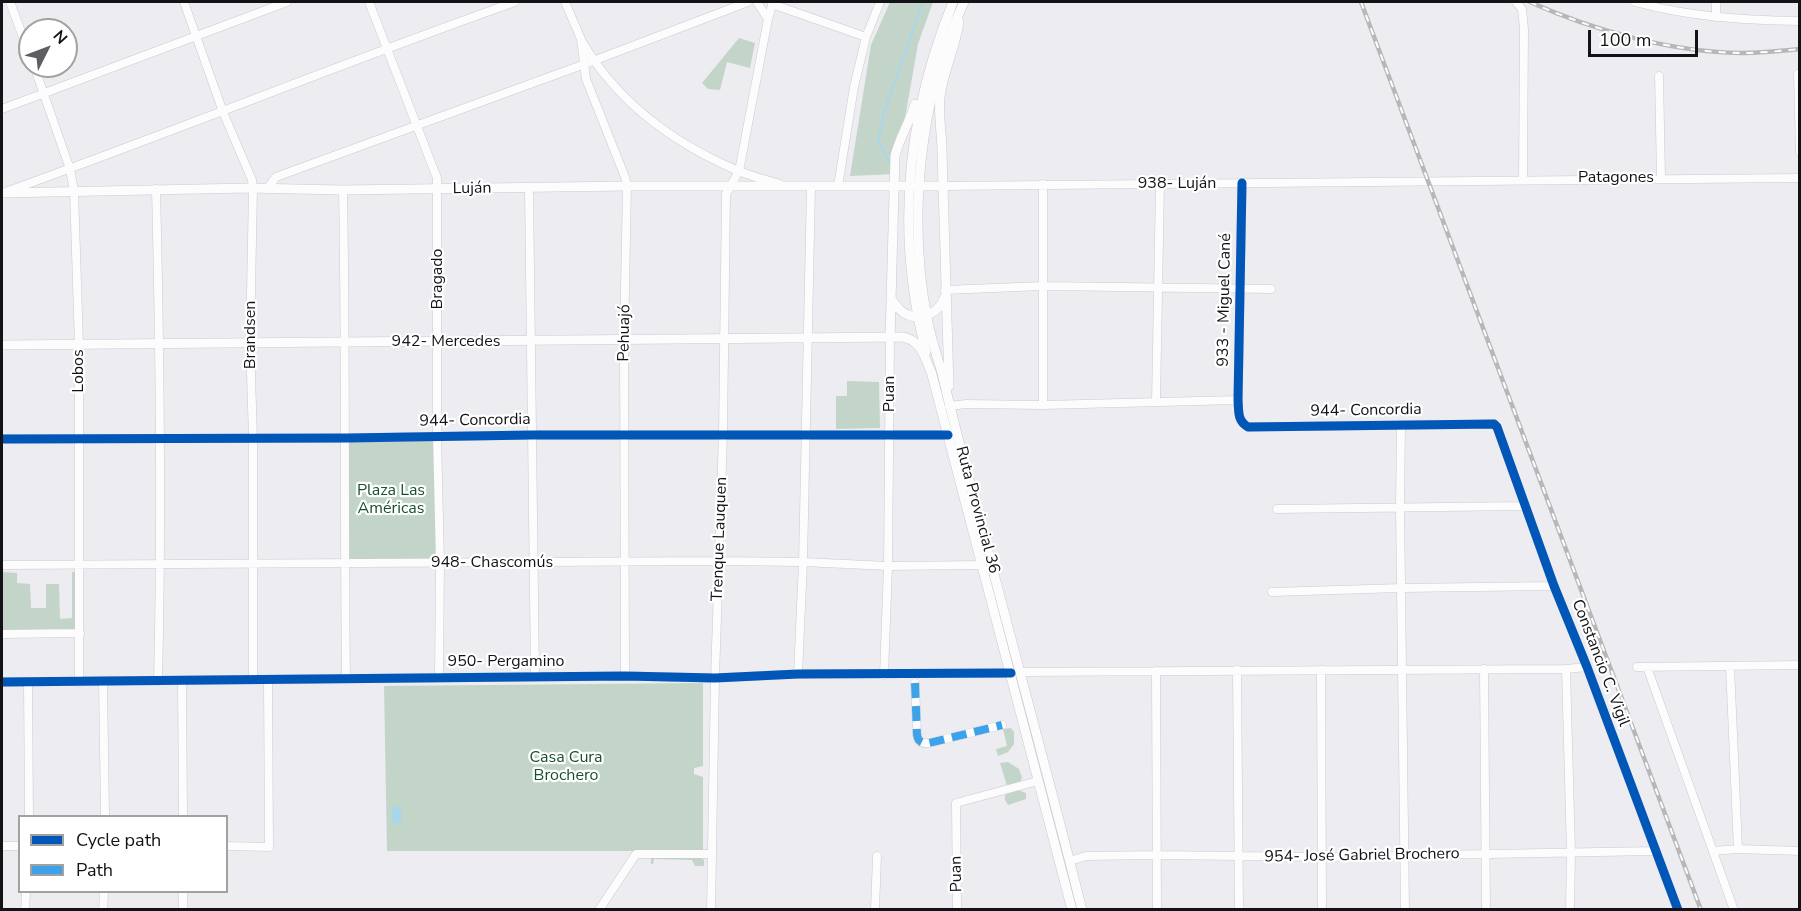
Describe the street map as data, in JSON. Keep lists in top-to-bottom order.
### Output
{
  "streets": {
    "main road": [
      "Luján",
      "942- Mercedes",
      "Puan",
      "Ruta Provincial 36"
    ],
    "street": [
      "Patagones",
      "938- Luján",
      "Bragado",
      "933 - Miguel Cané",
      "Pehuajó",
      "Brandsen",
      "Lobos",
      "944- Concordia",
      "Trenque Lauquen",
      "948- Chascomús",
      "950- Pergamino",
      "Constancio C. Vigil",
      "954- José Gabriel Brochero"
    ]
  },
  "crossings": [
    ["Patagones", "938- Luján"],
    ["938- Luján", "Luján"],
    ["938- Luján", "933 - Miguel Cané"],
    ["Luján", "Bragado"],
    ["Luján", "Pehuajó"],
    ["Luján", "Brandsen"],
    ["Luján", "Lobos"],
    ["Luján", "Puan"],
    ["Luján", "Ruta Provincial 36"],
    ["Luján", "Trenque Lauquen"],
    ["Bragado", "942- Mercedes"],
    ["Bragado", "944- Concordia"],
    ["Bragado", "948- Chascomús"],
    ["Bragado", "950- Pergamino"],
    ["933 - Miguel Cané", "944- Concordia"],
    ["Pehuajó", "942- Mercedes"],
    ["Pehuajó", "944- Concordia"],
    ["Pehuajó", "948- Chascomús"],
    ["Pehuajó", "950- Pergamino"],
    ["Brandsen", "942- Mercedes"],
    ["Brandsen", "944- Concordia"],
    ["Brandsen", "948- Chascomús"],
    ["Brandsen", "950- Pergamino"],
    ["942- Mercedes", "Lobos"],
    ["942- Mercedes", "Puan"],
    ["942- Mercedes", "Ruta Provincial 36"],
    ["942- Mercedes", "Trenque Lauquen"],
    ["Lobos", "944- Concordia"],
    ["Lobos", "948- Chascomús"],
    ["Lobos", "950- Pergamino"],
    ["Puan", "944- Concordia"],
    ["Puan", "Ruta Provincial 36"],
    ["Puan", "948- Chascomús"],
    ["Puan", "950- Pergamino"],
    ["944- Concordia", "Ruta Provincial 36"],
    ["944- Concordia", "Trenque Lauquen"],
    ["944- Concordia", "Constancio C. Vigil"],
    ["Ruta Provincial 36", "948- Chascomús"],
    ["Ruta Provincial 36", "950- Pergamino"],
    ["Ruta Provincial 36", "954- José Gabriel Brochero"],
    ["Trenque Lauquen", "948- Chascomús"],
    ["Trenque Lauquen", "950- Pergamino"],
    ["950- Pergamino", "Constancio C. Vigil"],
    ["Constancio C. Vigil", "954- José Gabriel Brochero"]
  ],
  "parks": ["Plaza Las Américas", "Casa Cura Brochero"],
  "legend": ["Cycle path", "Path"],
  "scale_bar": "100 m",
  "north": "top right"
}
